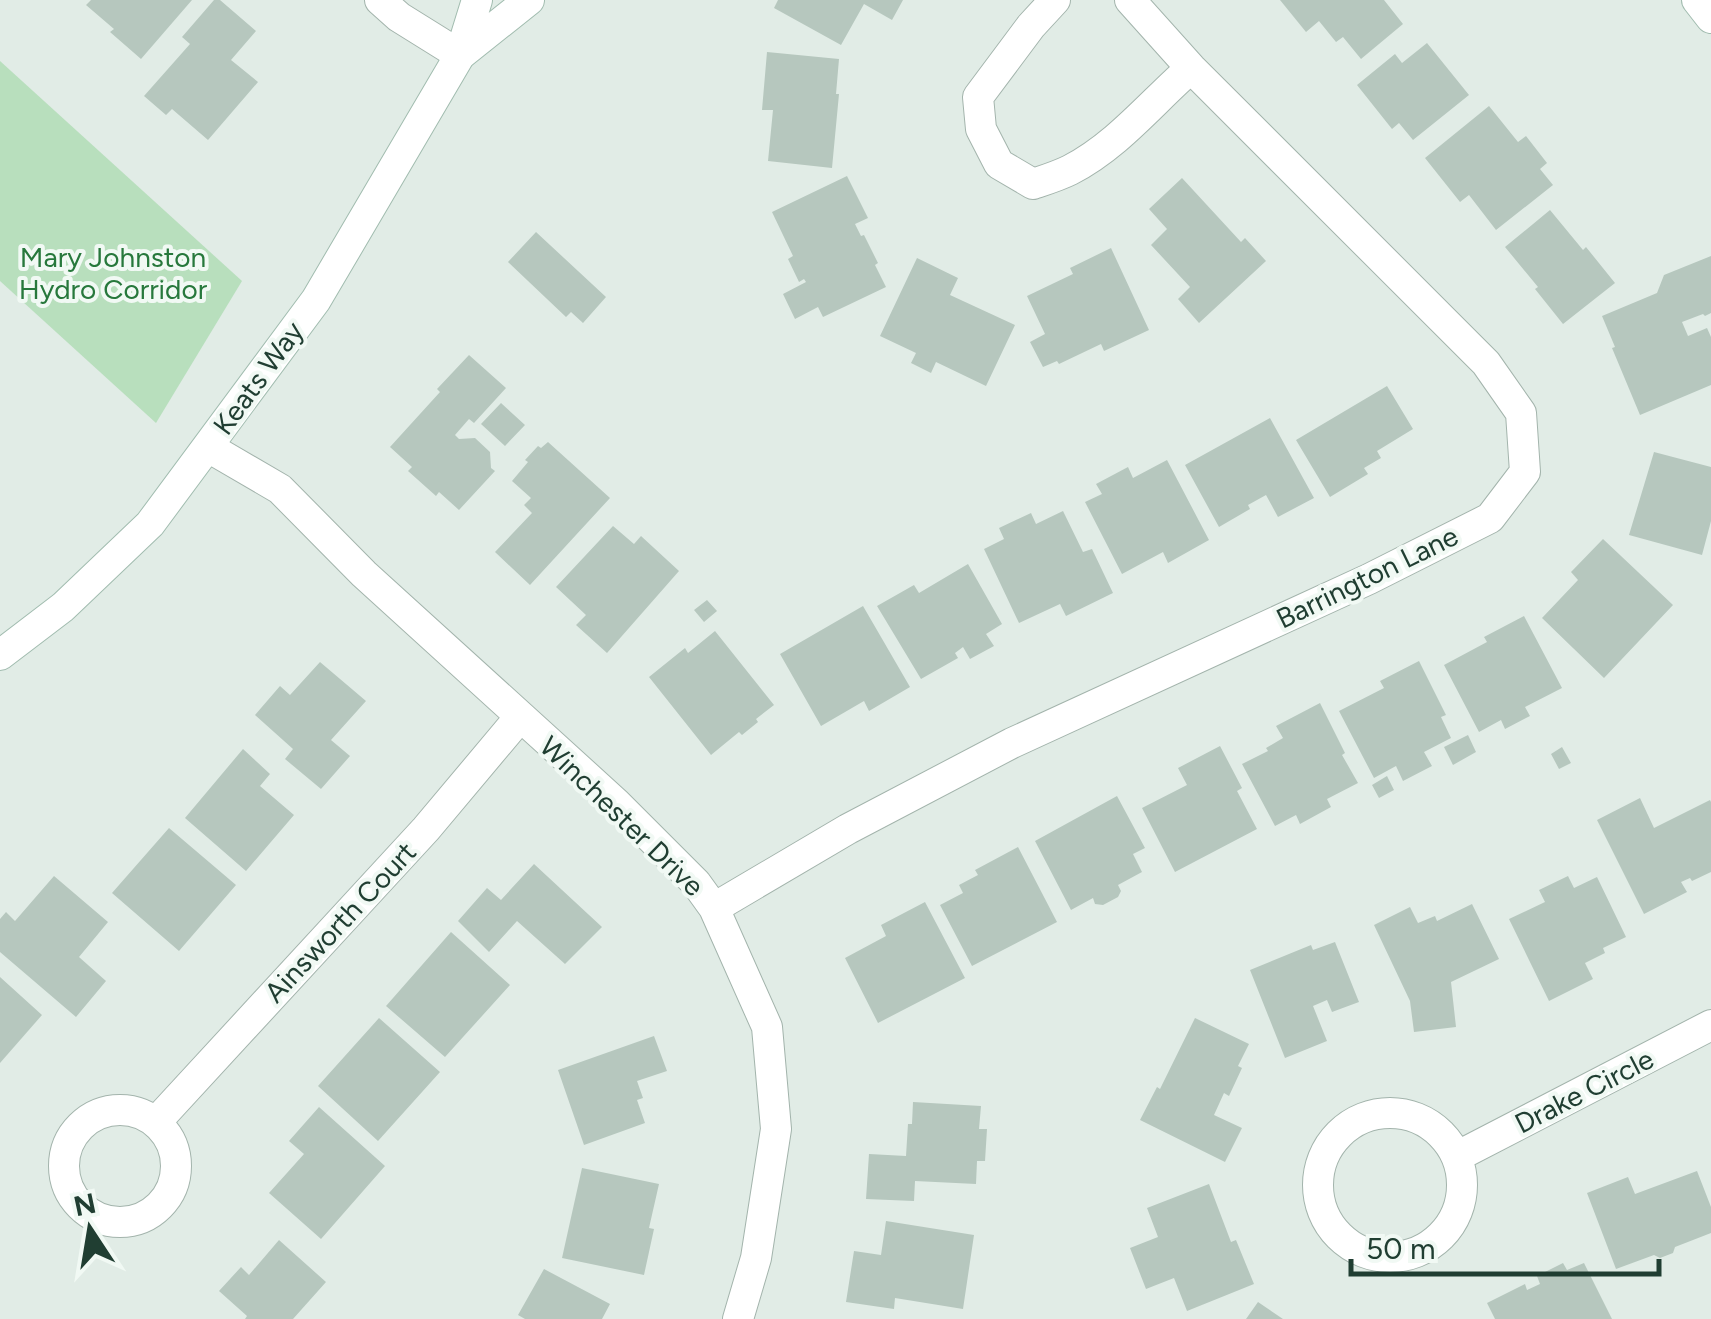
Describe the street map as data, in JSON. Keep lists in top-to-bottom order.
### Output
{
  "streets": {
    "street": [
      "Keats Way",
      "Barrington Lane",
      "Winchester Drive",
      "Ainsworth Court",
      "Drake Circle"
    ]
  },
  "crossings": [
    ["Keats Way", "Winchester Drive"],
    ["Barrington Lane", "Winchester Drive"],
    ["Winchester Drive", "Ainsworth Court"]
  ],
  "parks": ["Mary Johnston Hydro Corridor"],
  "scale_bar": "50 m",
  "north": "top"
}
